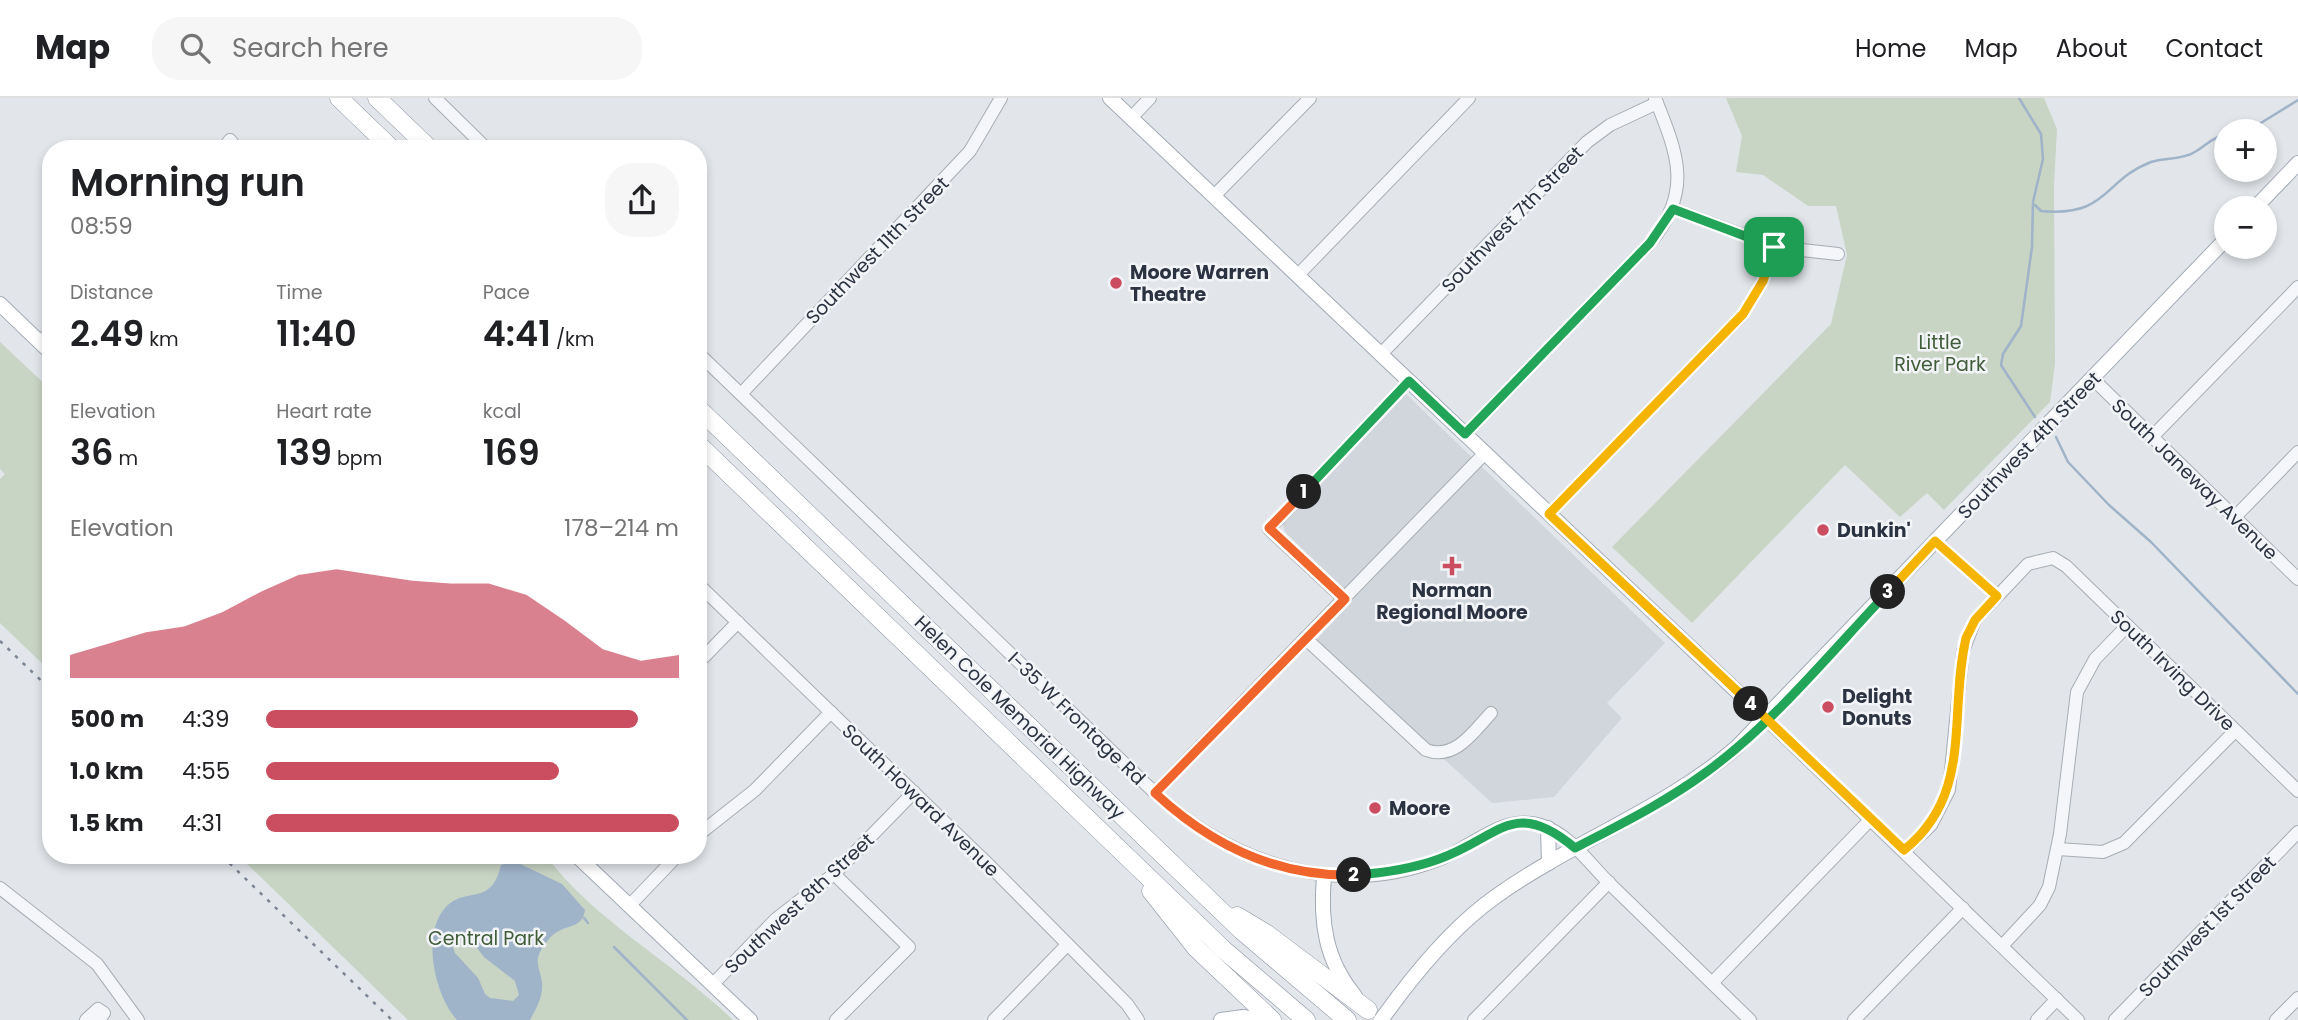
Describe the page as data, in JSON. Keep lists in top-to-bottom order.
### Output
{
  "streets": {
    "highway": ["Helen Cole Memorial Highway"],
    "main road": ["Southwest 4th Street"],
    "street": [
      "Southwest 7th Street",
      "Southwest 11th Street",
      "South Janeway Avenue",
      "South Irving Drive",
      "I-35 W Frontage Rd",
      "South Howard Avenue",
      "Southwest 8th Street",
      "Southwest 1st Street"
    ]
  },
  "crossings": [
    ["Southwest 11th Street", "I-35 W Frontage Rd"],
    ["Southwest 4th Street", "South Janeway Avenue"],
    ["Southwest 4th Street", "I-35 W Frontage Rd"],
    ["South Howard Avenue", "Southwest 8th Street"]
  ],
  "parks": ["Little River Park", "Central Park"],
  "places": {
    "other": [
      "Moore Warren Theatre",
      "Dunkin'",
      "Delight Donuts",
      "Moore"
    ],
    "health": ["Norman Regional Moore"]
  },
  "page": {
    "header": "Map",
    "search": "Search here",
    "nav": [
      "Home",
      "Map",
      "About",
      "Contact"
    ],
    "map_buttons": ["+", "−"],
    "heading": ["Morning run", "08:59"],
    "stats": [
      ["Distance", "2.49 km"],
      ["Time", "11:40"],
      ["Pace", "4:41 /km"],
      ["Elevation", "36 m"],
      ["Heart rate", "139 bpm"],
      ["kcal", "169"]
    ],
    "pins": [
      "1",
      "3",
      "4",
      "2"
    ],
    "chart": ["Elevation", "178–214 m"],
    "list": [
      {
        "name": "500 m",
        "note": "4:39"
      },
      {
        "name": "1.0 km",
        "note": "4:55"
      },
      {
        "name": "1.5 km",
        "note": "4:31"
      }
    ]
  }
}
